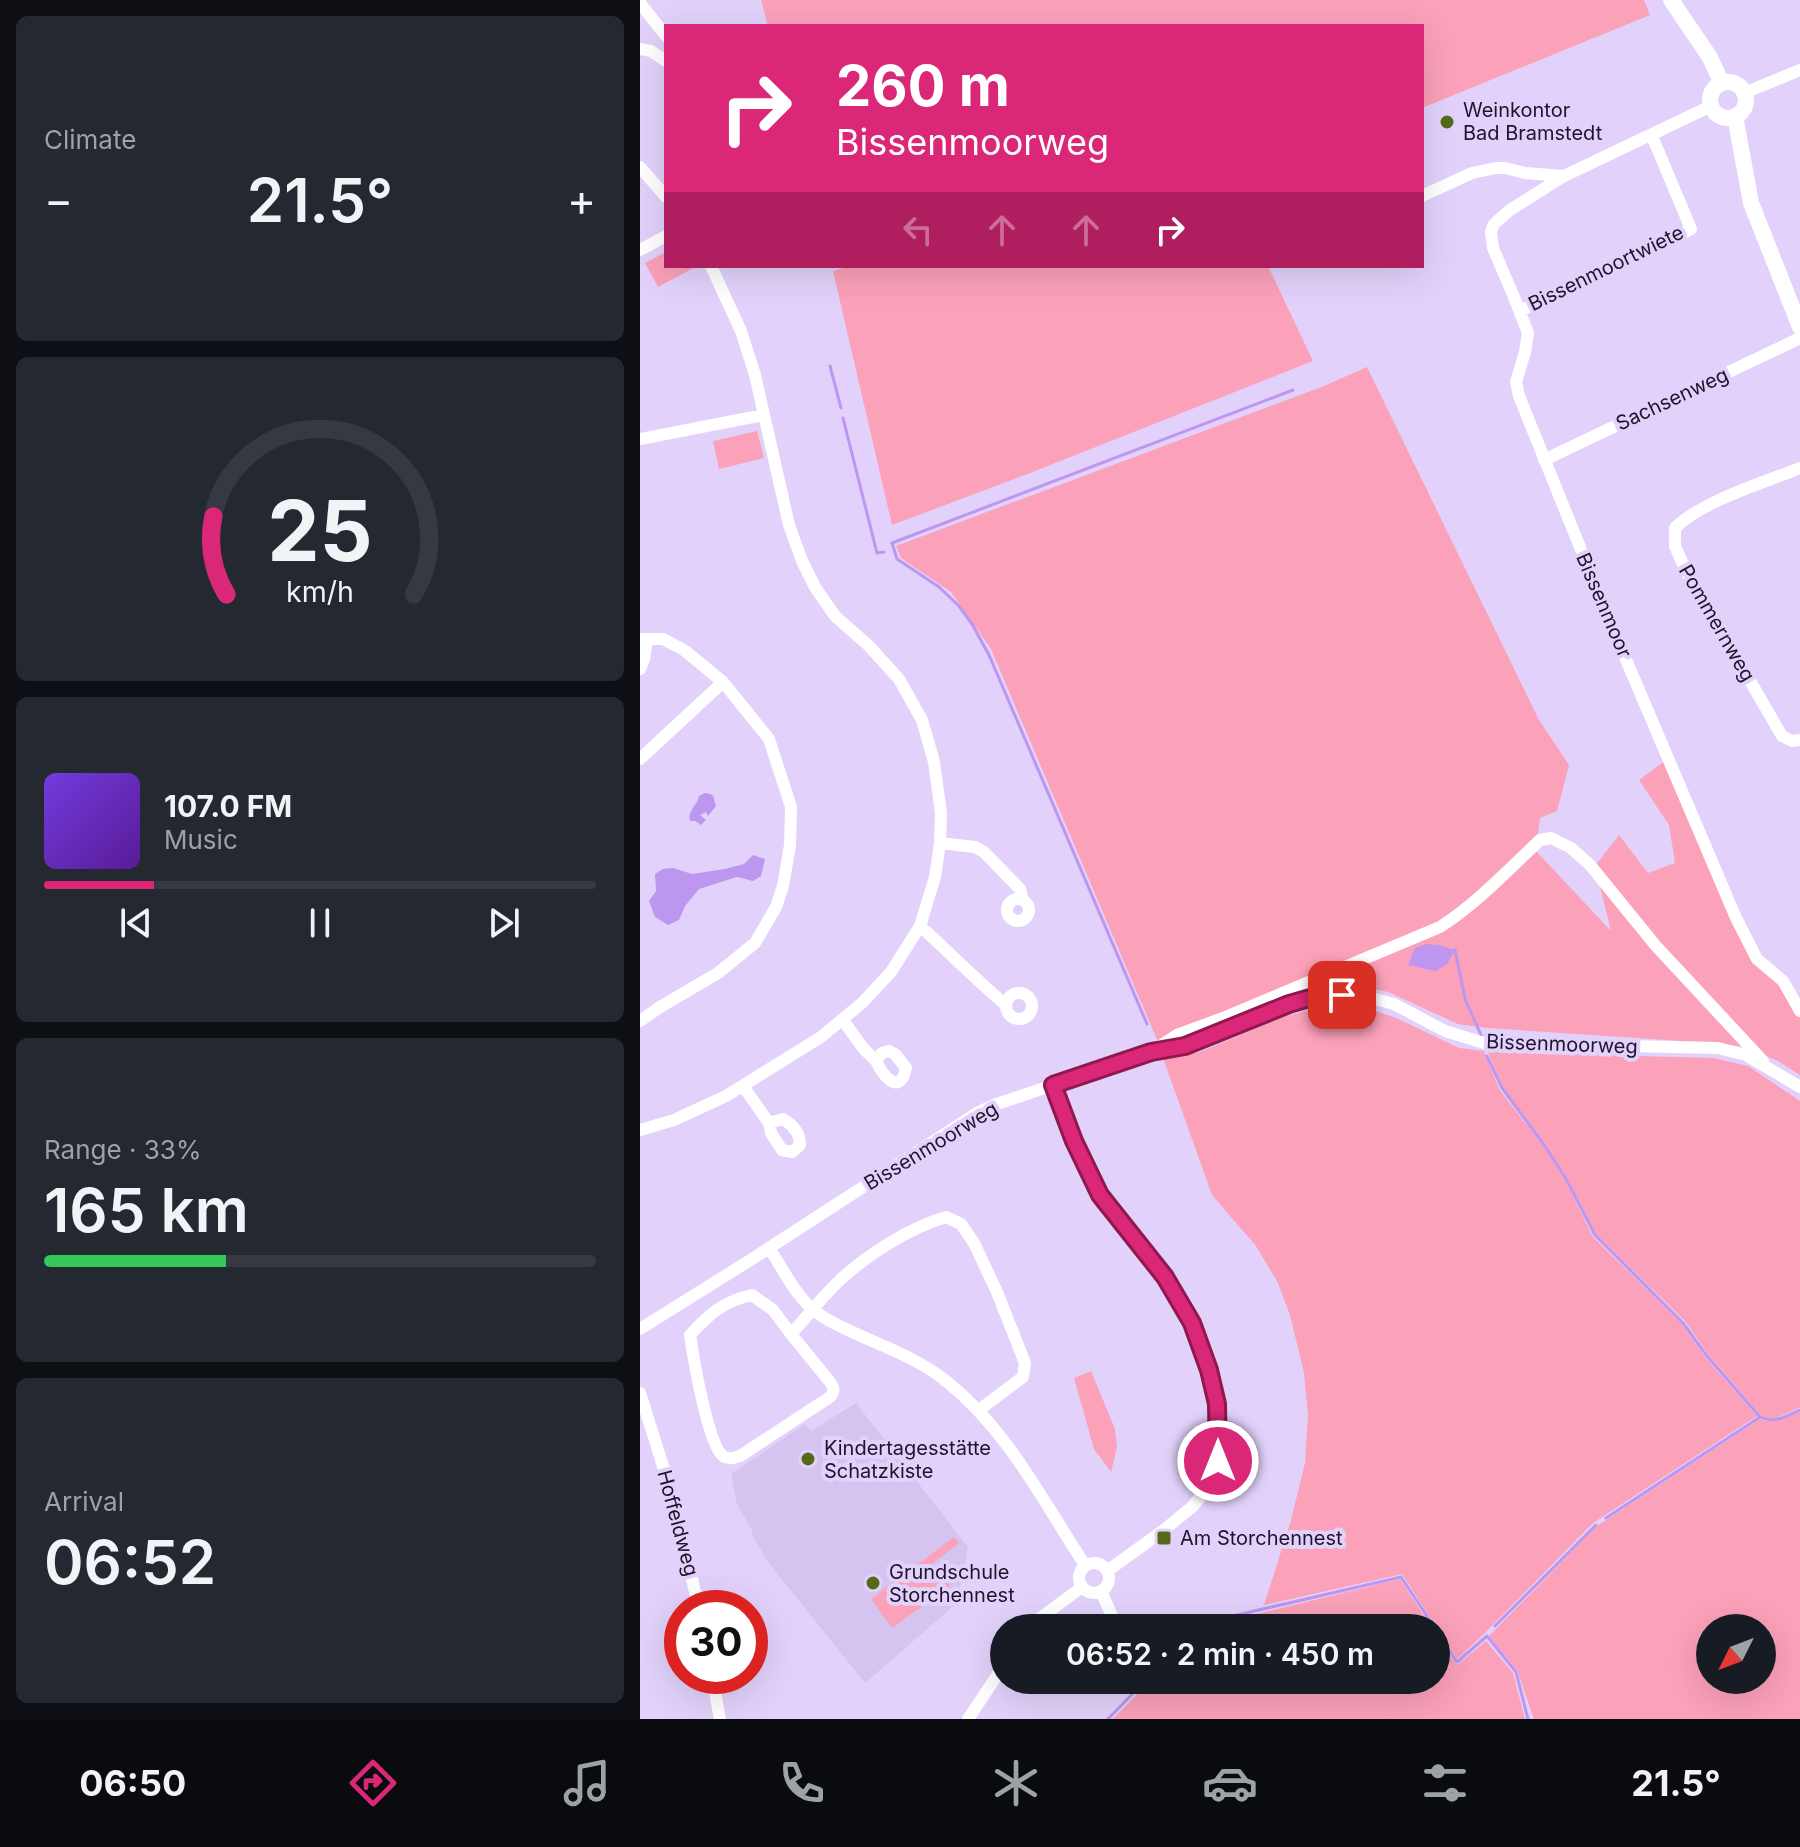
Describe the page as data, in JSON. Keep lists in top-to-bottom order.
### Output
{
  "streets": {
    "street": [
      "Bissenmoortwiete",
      "Sachsenweg",
      "Bissenmoor",
      "Pommernweg",
      "Bissenmoorweg",
      "Hoffeldweg"
    ]
  },
  "crossings": [
    ["Bissenmoortwiete", "Bissenmoor"],
    ["Sachsenweg", "Bissenmoor"]
  ],
  "places": {
    "other": ["Weinkontor Bad Bramstedt", "Kindertagesstätte Schatzkiste", "Grundschule Storchennest"],
    "transit": ["Am Storchennest"]
  },
  "north": "bottom left",
  "page": {
    "tile": [
      "Climate",
      ["Range · 33%", "165 km"],
      ["Arrival", "06:52"]
    ],
    "turn": ["260 m", "Bissenmoorweg"],
    "heat": ["−", "21.5°", "+"],
    "song": ["107.0 FM", "Music"],
    "limit": "30",
    "trip": "06:52 · 2 min · 450 m",
    "tabs": ["06:50", "21.5°"],
    "gauge": ["25", "km/h"]
  }
}
